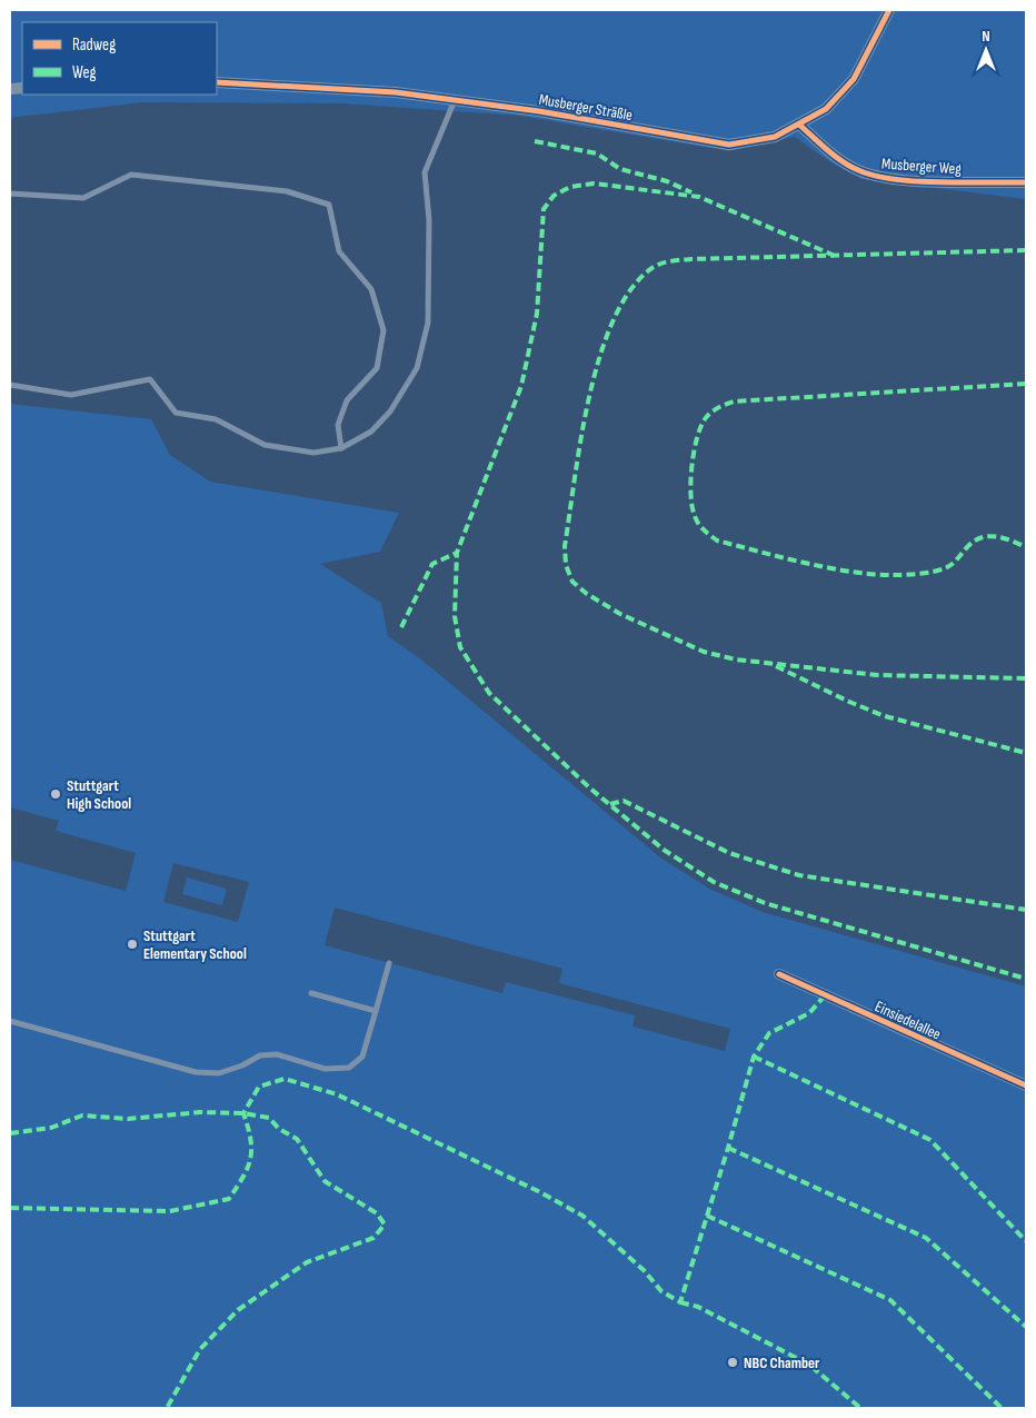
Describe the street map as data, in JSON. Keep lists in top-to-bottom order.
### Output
{
  "streets": {
    "street": ["Musberger Sträßle", "Musberger Weg", "Einsiedelallee"]
  },
  "crossings": [
    ["Musberger Sträßle", "Musberger Weg"]
  ],
  "places": ["Stuttgart High School", "Stuttgart Elementary School", "NBC Chamber"],
  "legend": ["Radweg", "Weg"],
  "north": "top"
}
